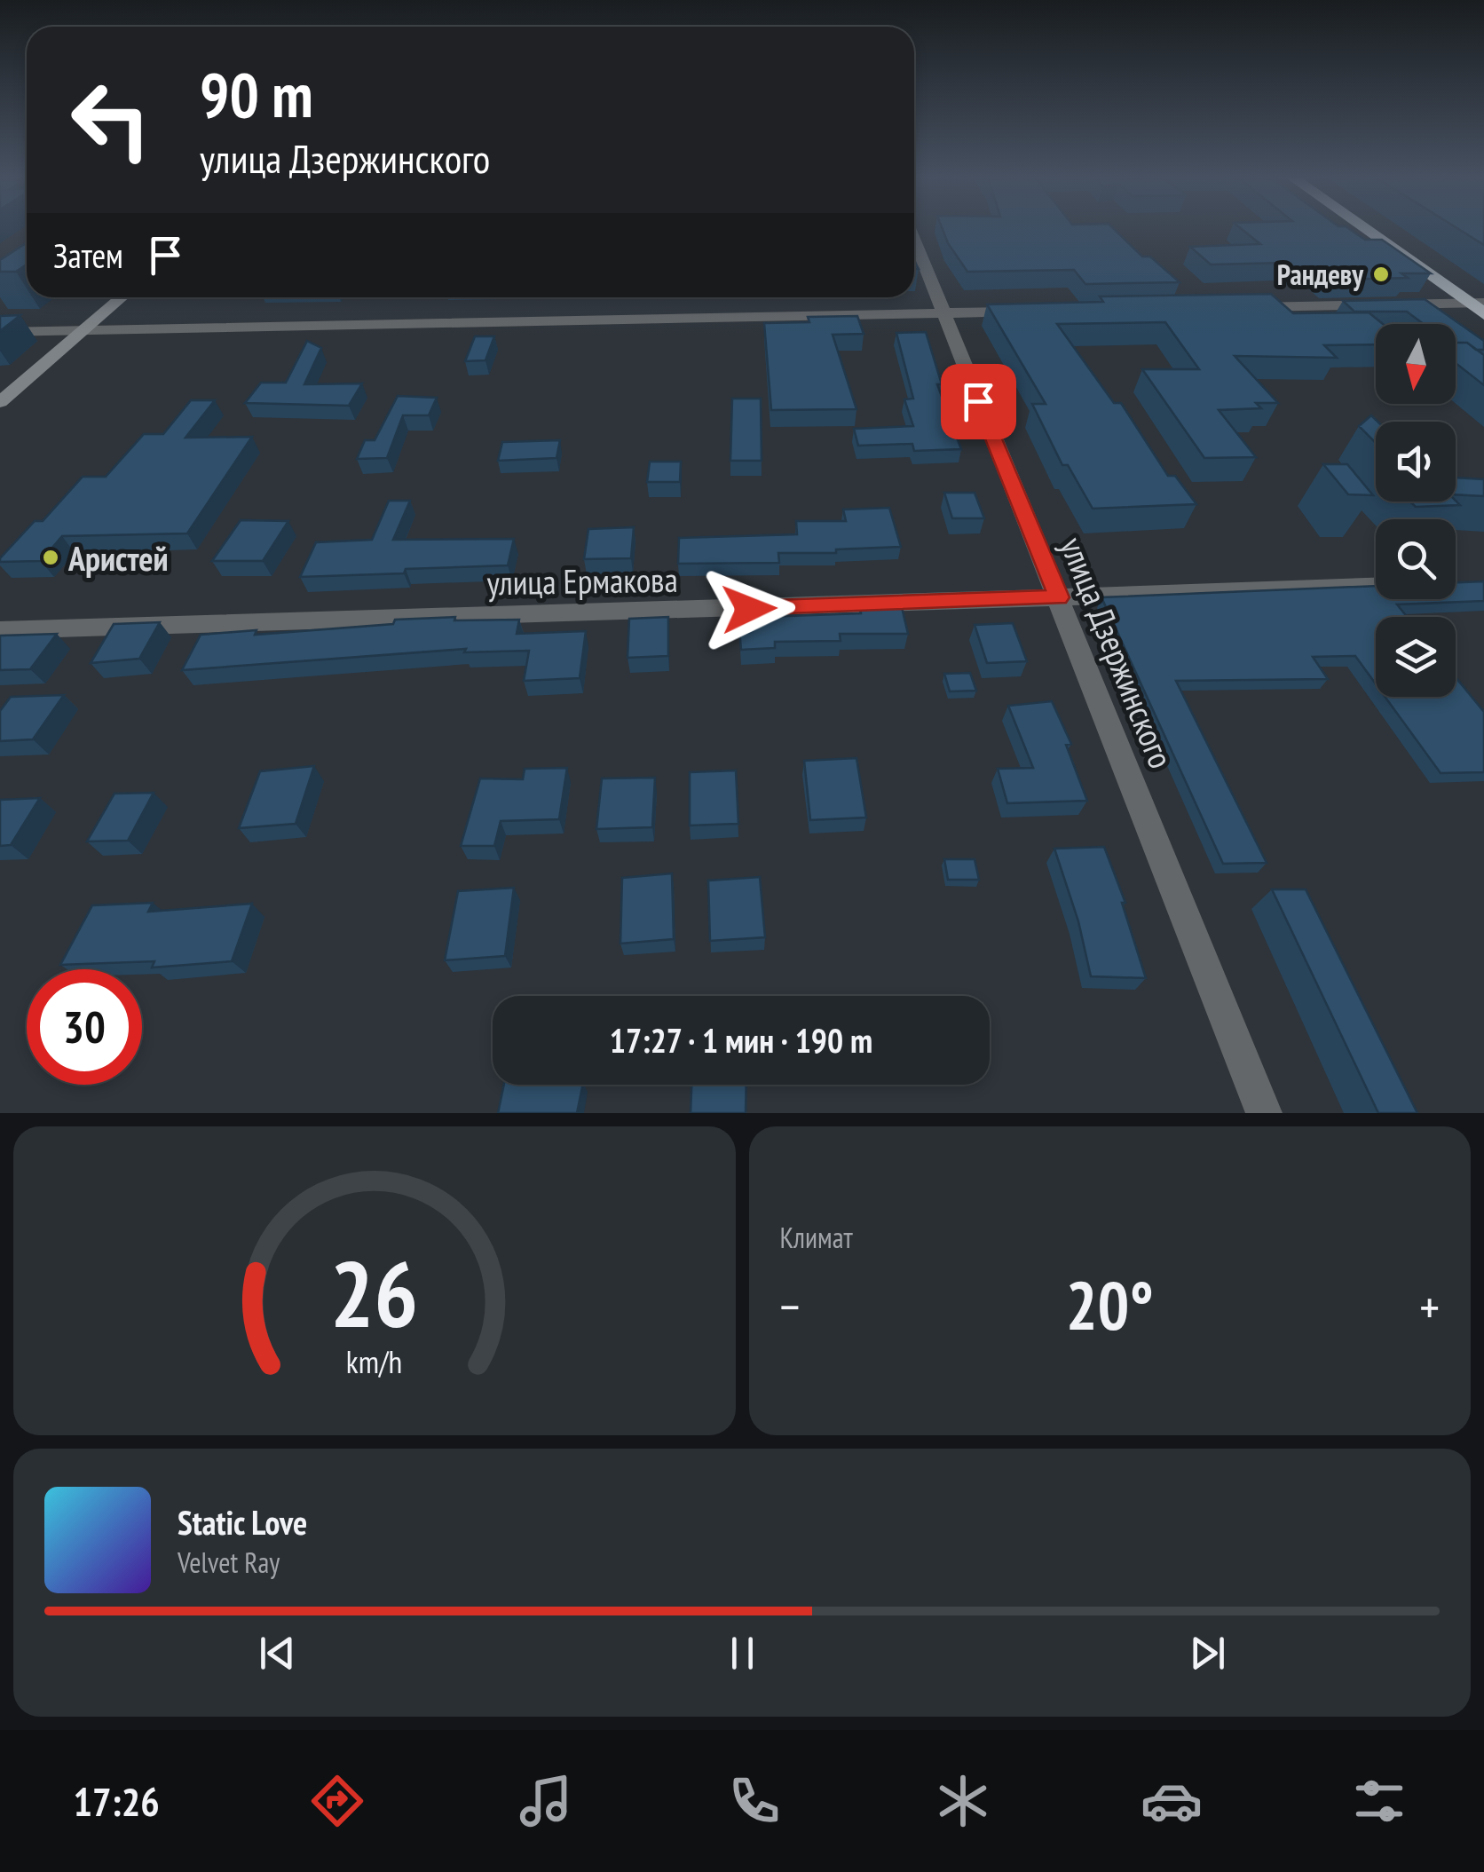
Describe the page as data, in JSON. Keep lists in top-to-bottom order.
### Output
{
  "streets": {
    "street": ["улица Ермакова", "улица Дзержинского"]
  },
  "crossings": [
    ["улица Ермакова", "улица Дзержинского"]
  ],
  "places": ["Рандеву", "Аристей"],
  "north": "bottom",
  "page": {
    "turn": ["90 m", "улица Дзержинского"],
    "then": "Затем",
    "limit": "30",
    "trip": "17:27 · 1 мин · 190 m",
    "tile": "Климат",
    "heat": ["−", "20°", "+"],
    "song": ["Static Love", "Velvet Ray"],
    "tabs": "17:26",
    "gauge": ["26", "km/h"]
  }
}
